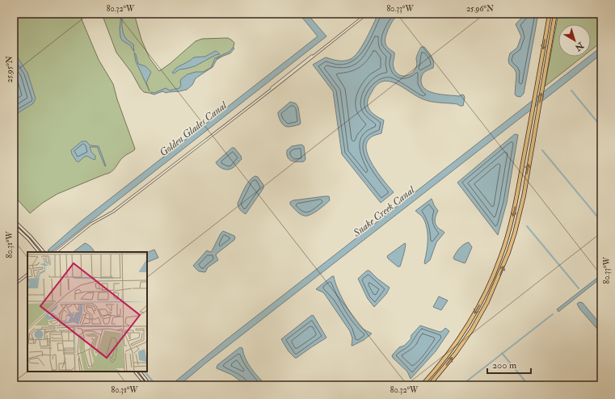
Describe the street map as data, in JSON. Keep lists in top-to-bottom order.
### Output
{
  "water": ["Golden Glades Canal", "Snake Creek Canal"],
  "scale_bar": "200 m",
  "north": "bottom right",
  "coordinates": [
    "80.32°W",
    "80.33°W",
    "25.96°N",
    "25.95°N",
    "80.31°W"
  ]
}
